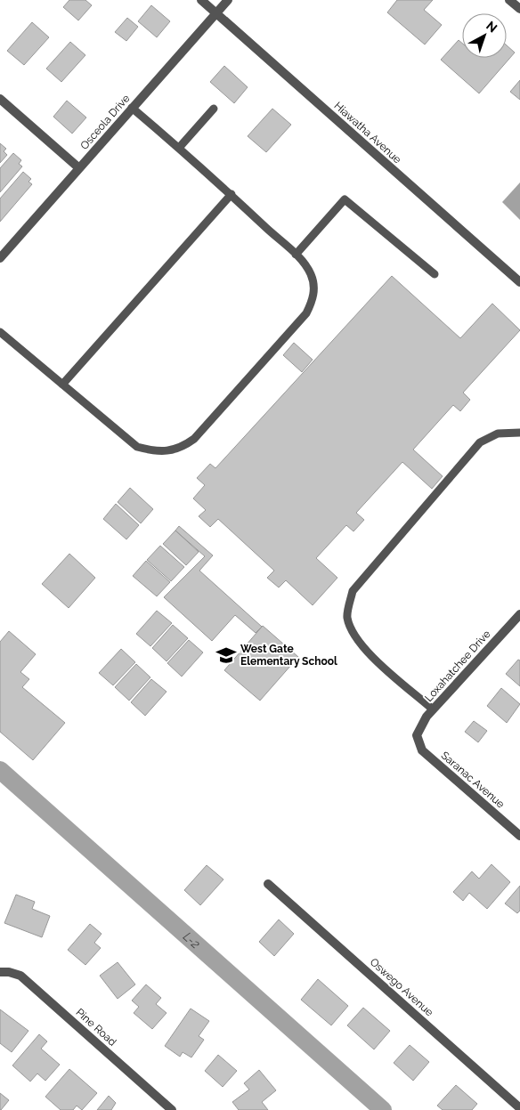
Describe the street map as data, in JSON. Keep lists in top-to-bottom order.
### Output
{
  "streets": {
    "street": [
      "Osceola Drive",
      "Hiawatha Avenue",
      "Loxahatchee Drive",
      "Saranac Avenue",
      "Oswego Avenue",
      "Pine Road"
    ]
  },
  "crossings": [
    ["Osceola Drive", "Hiawatha Avenue"],
    ["Loxahatchee Drive", "Saranac Avenue"]
  ],
  "water": ["L-2"],
  "places": {
    "school or university": ["West Gate Elementary School"]
  },
  "north": "top right"
}
